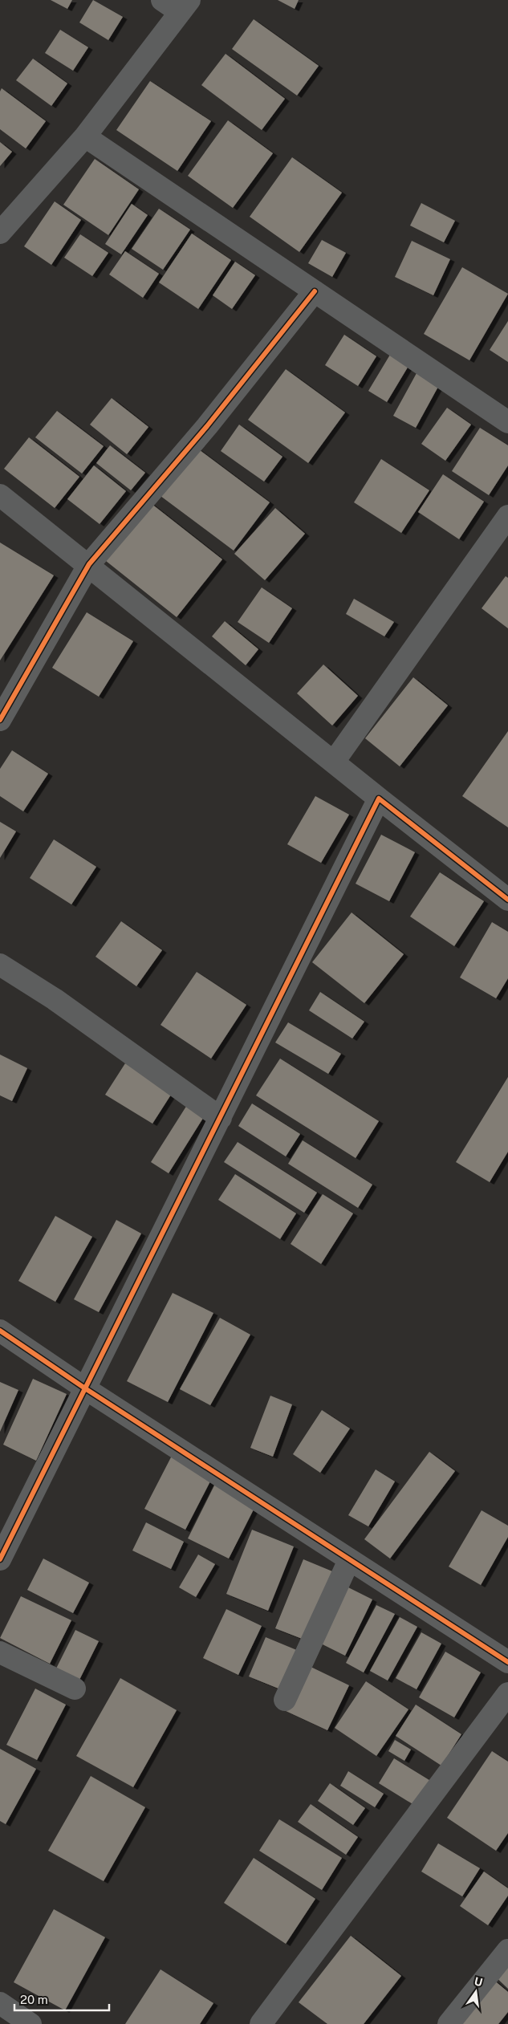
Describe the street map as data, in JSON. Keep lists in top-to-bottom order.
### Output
{
  "scale_bar": "20 m",
  "north": "top"
}
